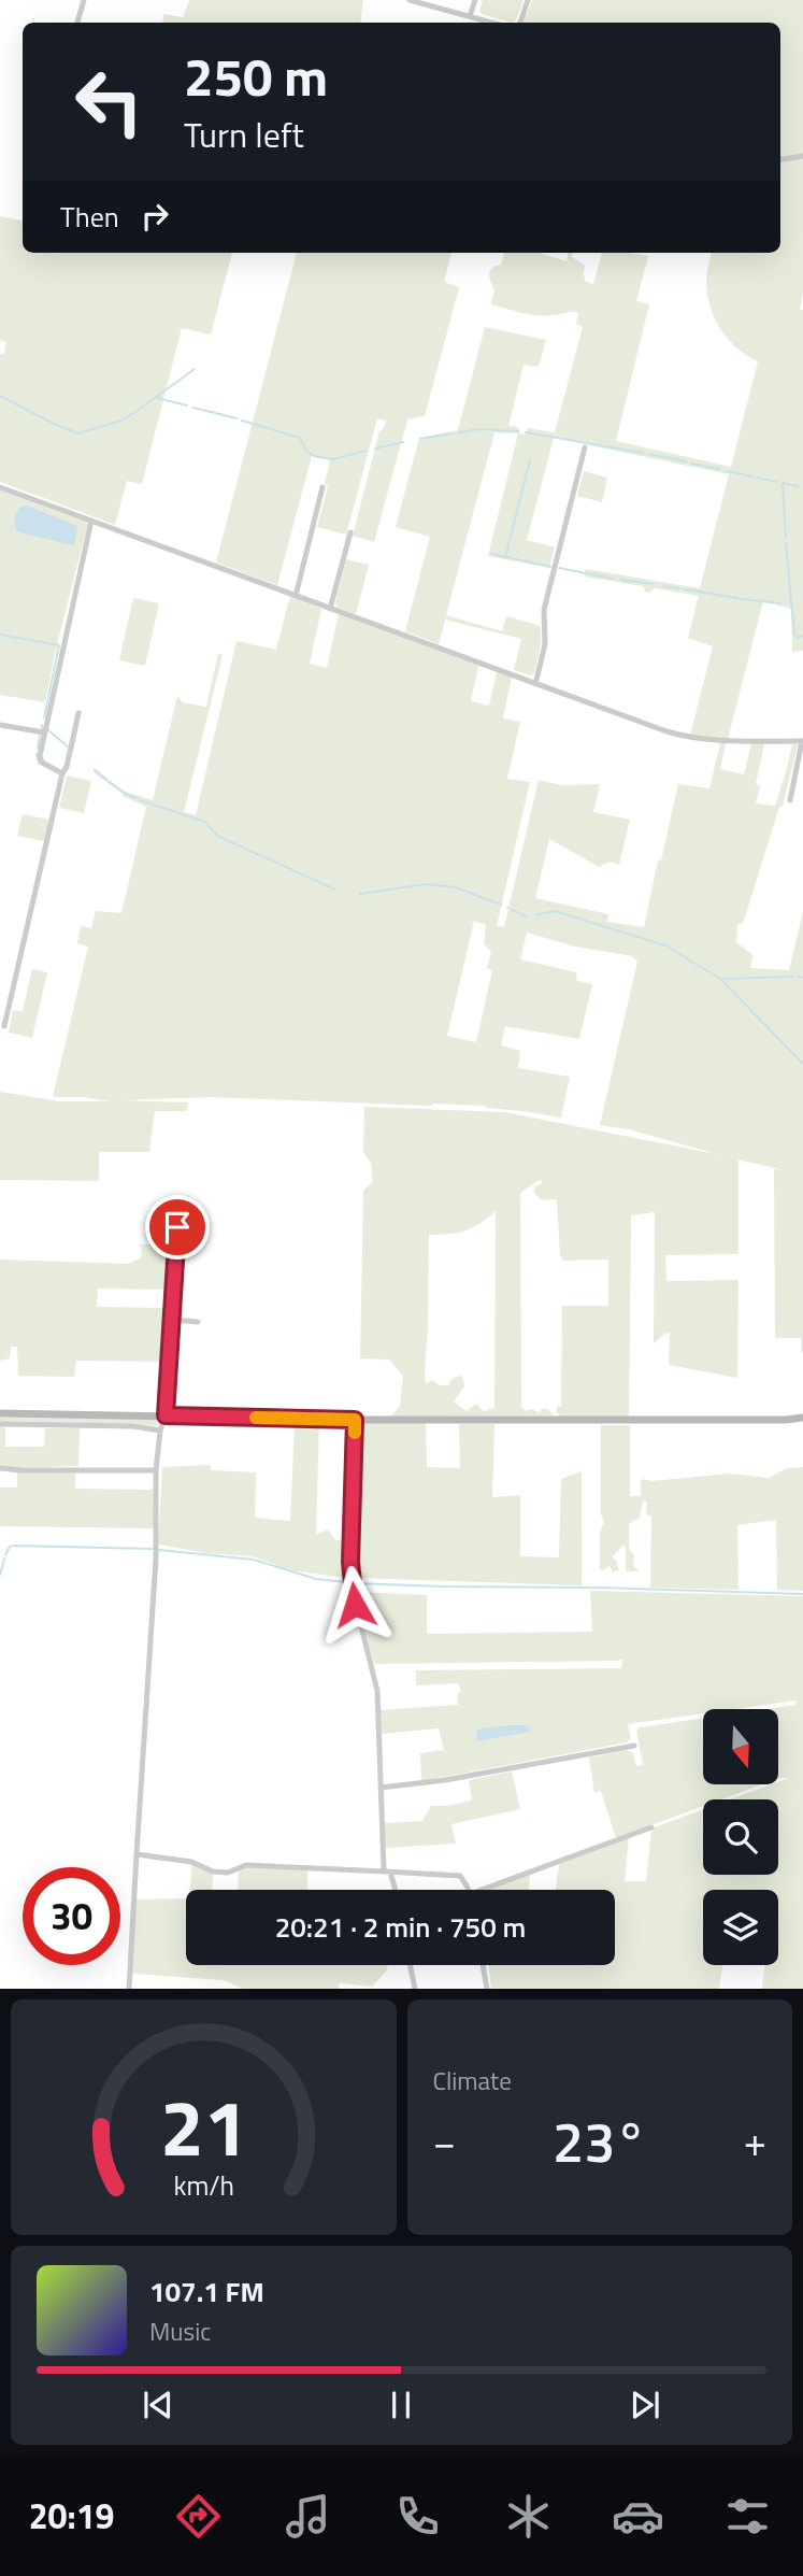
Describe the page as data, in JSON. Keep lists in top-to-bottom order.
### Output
{
  "north": "bottom",
  "page": {
    "turn": ["250 m", "Turn left"],
    "then": "Then",
    "limit": "30",
    "trip": "20:21 · 2 min · 750 m",
    "tile": "Climate",
    "heat": ["−", "23°", "+"],
    "song": ["107.1 FM", "Music"],
    "tabs": "20:19",
    "gauge": ["21", "km/h"]
  }
}
